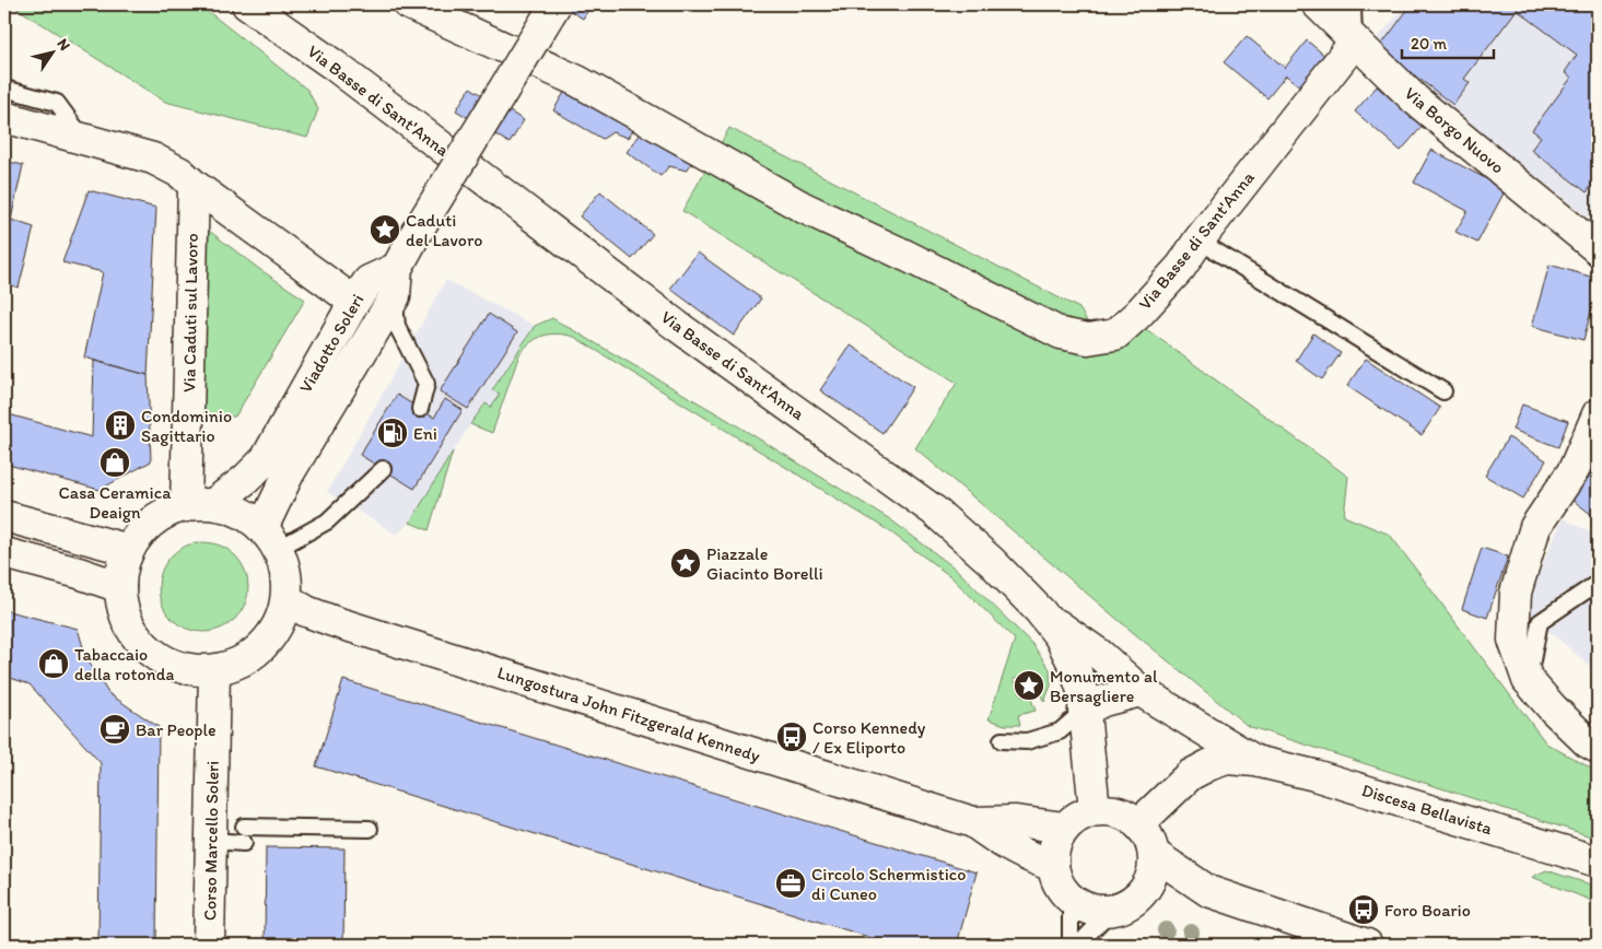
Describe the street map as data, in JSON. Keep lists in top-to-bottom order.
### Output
{
  "streets": {
    "street": [
      "Via Basse di Sant'Anna",
      "Via Borgo Nuovo",
      "Via Caduti sul Lavoro",
      "Viadotto Soleri",
      "Lungostura John Fitzgerald Kennedy",
      "Discesa Bellavista",
      "Corso Marcello Soleri"
    ]
  },
  "crossings": [
    ["Via Basse di Sant'Anna", "Via Borgo Nuovo"],
    ["Via Basse di Sant'Anna", "Lungostura John Fitzgerald Kennedy"],
    ["Via Basse di Sant'Anna", "Discesa Bellavista"],
    ["Via Caduti sul Lavoro", "Viadotto Soleri"],
    ["Via Caduti sul Lavoro", "Lungostura John Fitzgerald Kennedy"],
    ["Via Caduti sul Lavoro", "Corso Marcello Soleri"],
    ["Viadotto Soleri", "Lungostura John Fitzgerald Kennedy"],
    ["Viadotto Soleri", "Corso Marcello Soleri"],
    ["Lungostura John Fitzgerald Kennedy", "Discesa Bellavista"],
    ["Lungostura John Fitzgerald Kennedy", "Corso Marcello Soleri"]
  ],
  "places": {
    "place": ["Caduti del Lavoro", "Piazzale Giacinto Borelli", "Monumento al Bersagliere"],
    "building": ["Condominio Sagittario"],
    "fuel station": ["Eni"],
    "shop": ["Casa Ceramica Deaign", "Tabaccaio della rotonda"],
    "cafe": ["Bar People"],
    "bus stop": ["Corso Kennedy / Ex Eliporto", "Foro Boario"],
    "office": ["Circolo Schermistico di Cuneo"]
  },
  "scale_bar": "20 m",
  "north": "top right"
}
